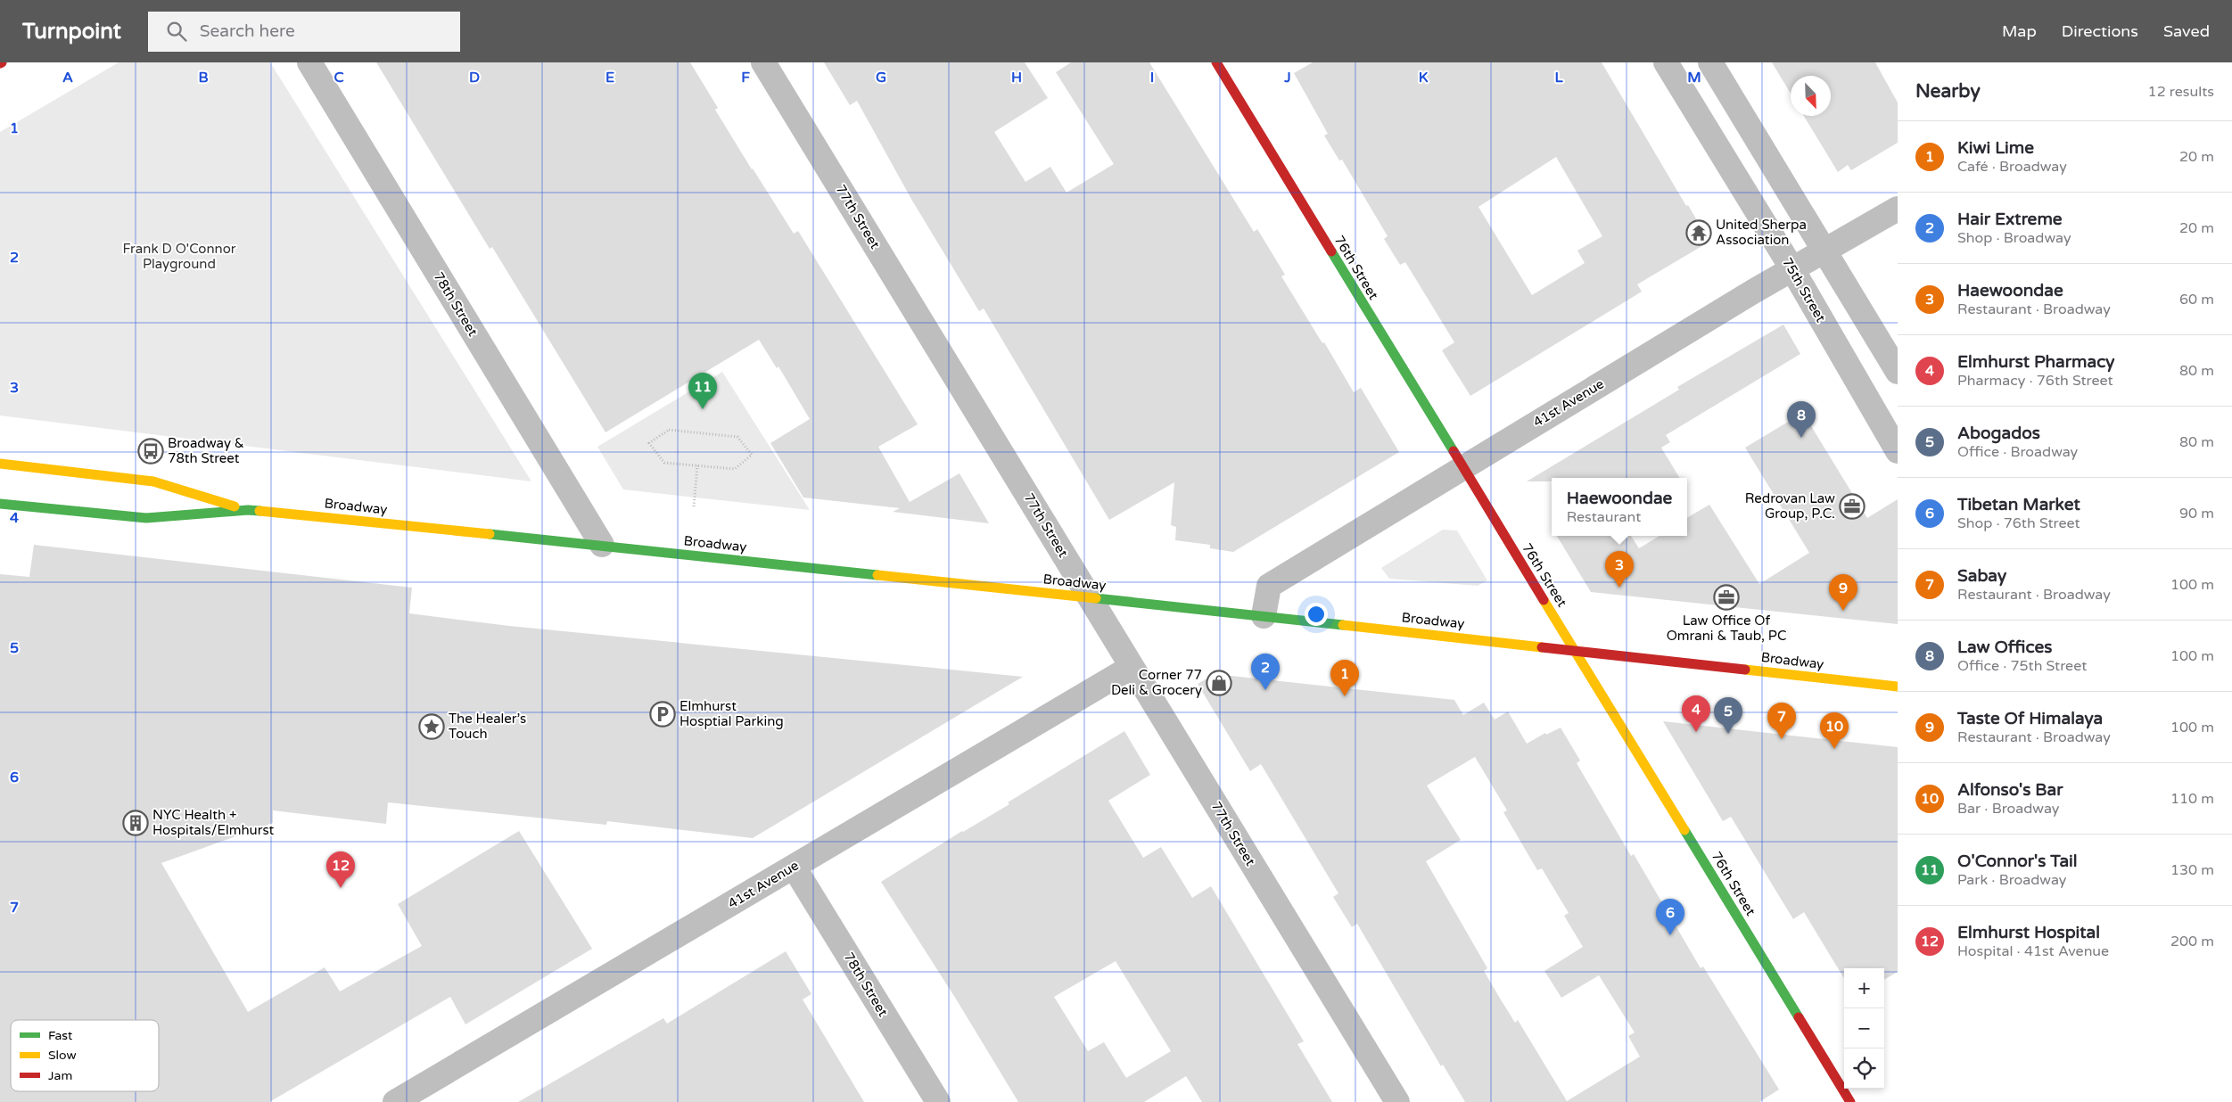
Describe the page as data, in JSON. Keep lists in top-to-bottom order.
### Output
{
  "streets": {
    "main road": ["76th Street", "Broadway"],
    "street": [
      "77th Street",
      "75th Street",
      "78th Street",
      "41st Avenue"
    ]
  },
  "crossings": [
    ["77th Street", "41st Avenue"],
    ["77th Street", "Broadway"],
    ["76th Street", "41st Avenue"],
    ["76th Street", "Broadway"],
    ["75th Street", "41st Avenue"],
    ["78th Street", "41st Avenue"],
    ["78th Street", "Broadway"],
    ["41st Avenue", "Broadway"]
  ],
  "parks": ["Frank D O'Connor Playground"],
  "places": {
    "temple": ["United Sherpa Association"],
    "bus stop": ["Broadway & 78th Street"],
    "office": ["Redrovan Law Group, P.C.", "Law Office Of Omrani & Taub, PC"],
    "shop": ["Corner 77 Deli & Grocery"],
    "parking": ["Elmhurst Hosptial Parking"],
    "place": ["The Healer’s Touch"],
    "building": ["NYC Health + Hospitals/Elmhurst"]
  },
  "legend": ["Fast", "Slow", "Jam"],
  "north": "bottom right",
  "page": {
    "header": "Turnpoint",
    "search": "Search here",
    "nav": ["Map", "Directions", "Saved"],
    "heading": ["Nearby", "12 results"],
    "list": [
      {
        "mark": "1",
        "name": "Kiwi Lime",
        "note": "Café · Broadway",
        "value": "20 m"
      },
      {
        "mark": "2",
        "name": "Hair Extreme",
        "note": "Shop · Broadway",
        "value": "20 m"
      },
      {
        "mark": "3",
        "name": "Haewoondae",
        "note": "Restaurant · Broadway",
        "value": "60 m"
      },
      {
        "mark": "4",
        "name": "Elmhurst Pharmacy",
        "note": "Pharmacy · 76th Street",
        "value": "80 m"
      },
      {
        "mark": "5",
        "name": "Abogados",
        "note": "Office · Broadway",
        "value": "80 m"
      },
      {
        "mark": "6",
        "name": "Tibetan Market",
        "note": "Shop · 76th Street",
        "value": "90 m"
      },
      {
        "mark": "7",
        "name": "Sabay",
        "note": "Restaurant · Broadway",
        "value": "100 m"
      },
      {
        "mark": "8",
        "name": "Law Offices",
        "note": "Office · 75th Street",
        "value": "100 m"
      },
      {
        "mark": "9",
        "name": "Taste Of Himalaya",
        "note": "Restaurant · Broadway",
        "value": "100 m"
      },
      {
        "mark": "10",
        "name": "Alfonso's Bar",
        "note": "Bar · Broadway",
        "value": "110 m"
      },
      {
        "mark": "11",
        "name": "O'Connor's Tail",
        "note": "Park · Broadway",
        "value": "130 m"
      },
      {
        "mark": "12",
        "name": "Elmhurst Hospital",
        "note": "Hospital · 41st Avenue",
        "value": "200 m"
      }
    ],
    "pins": [
      "11",
      "8",
      "3",
      "9",
      "2",
      "1",
      "4",
      "5",
      "7",
      "10",
      "12",
      "6"
    ],
    "popup": ["Haewoondae", "Restaurant"],
    "map_buttons": ["+", "−"]
  },
  "grid": {
    "columns": [
      "A",
      "B",
      "C",
      "D",
      "E",
      "F",
      "G",
      "H",
      "I",
      "J",
      "K",
      "L",
      "M"
    ],
    "rows": [
      "1",
      "2",
      "3",
      "4",
      "5",
      "6",
      "7"
    ]
  }
}
